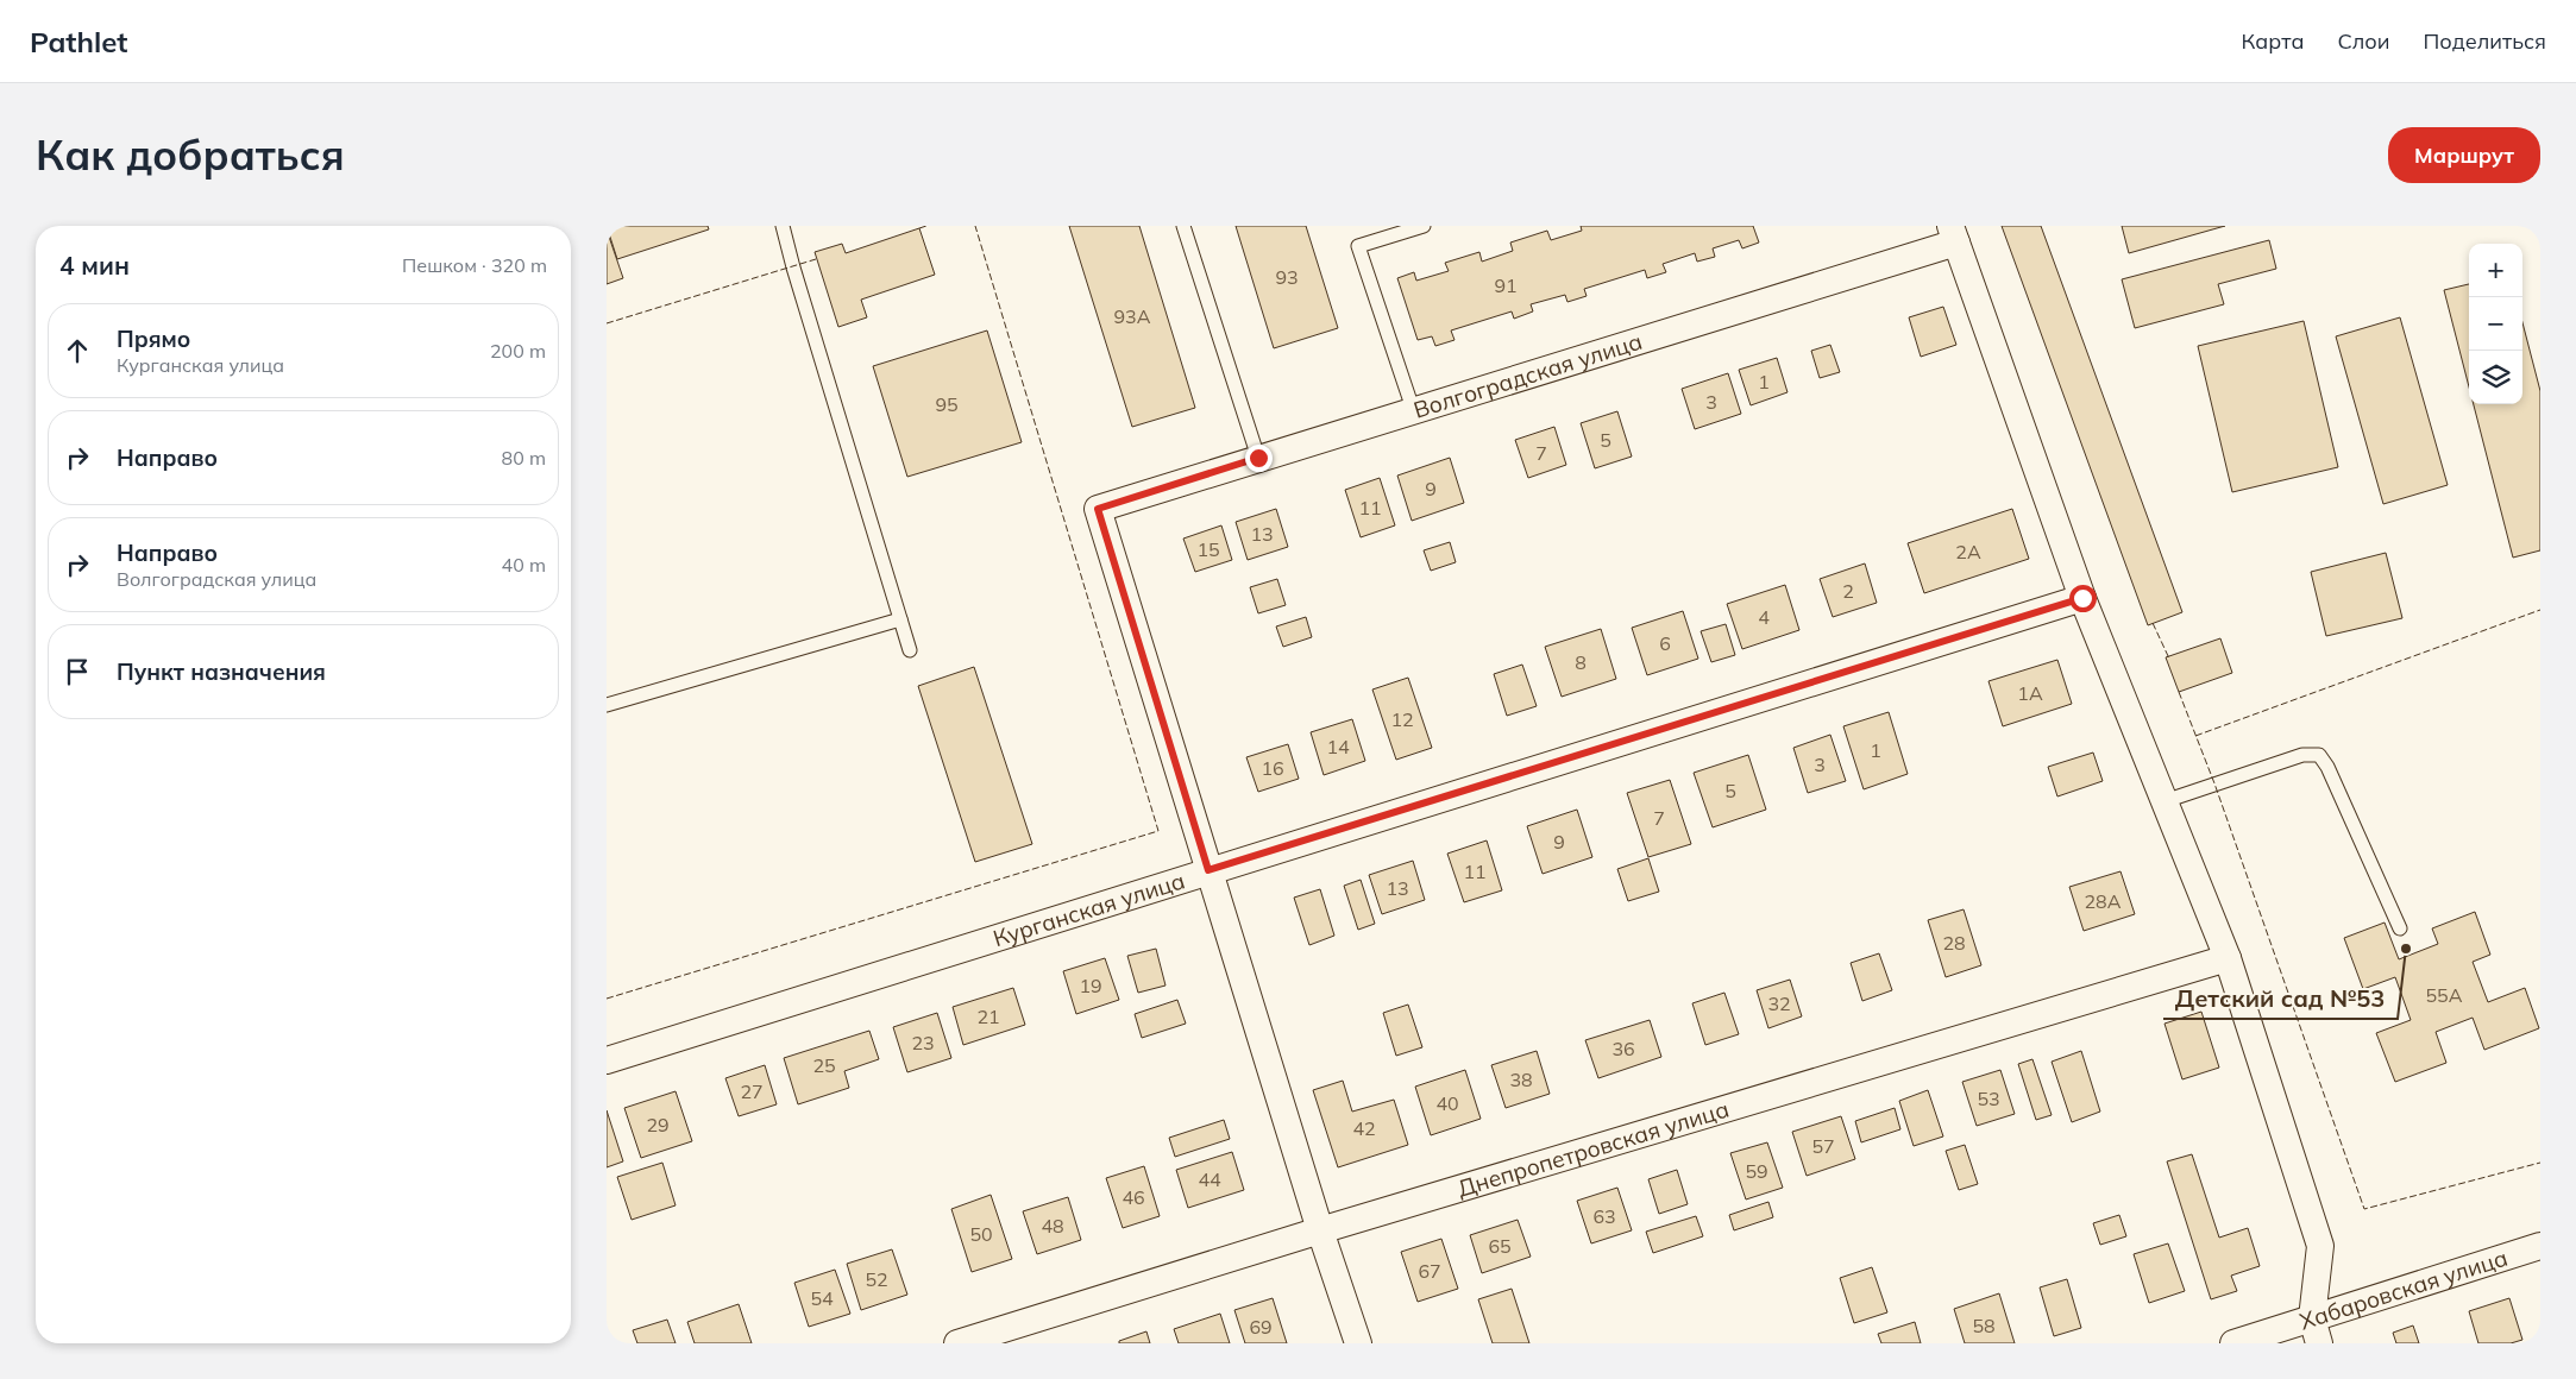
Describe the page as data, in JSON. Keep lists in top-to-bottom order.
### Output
{
  "streets": {
    "street": [
      "Волгоградская улица",
      "Курганская улица",
      "Днепропетровская улица",
      "Хабаровская улица"
    ]
  },
  "crossings": [
    ["Волгоградская улица", "Курганская улица"]
  ],
  "places": ["Детский сад №53"],
  "house_numbers": [
    "93",
    "91",
    "93А",
    "1",
    "3",
    "95",
    "5",
    "7",
    "9",
    "11",
    "13",
    "15",
    "2А",
    "2",
    "4",
    "6",
    "8",
    "1А",
    "12",
    "14",
    "1",
    "3",
    "16",
    "5",
    "7",
    "9",
    "11",
    "13",
    "28А",
    "28",
    "19",
    "55А",
    "32",
    "21",
    "23",
    "36",
    "25",
    "38",
    "27",
    "53",
    "40",
    "29",
    "42",
    "57",
    "59",
    "44",
    "46",
    "63",
    "48",
    "50",
    "65",
    "67",
    "52",
    "54",
    "58",
    "69"
  ],
  "page": {
    "header": "Pathlet",
    "nav": ["Карта", "Слои", "Поделиться"],
    "buttons": "Маршрут",
    "title": "Как добраться",
    "heading": ["4 мин", "Пешком · 320 m"],
    "map_buttons": ["+", "−"],
    "list": [
      ["Прямо", "Курганская улица", "200 m"],
      ["Направо", "80 m"],
      ["Направо", "Волгоградская улица", "40 m"],
      "Пункт назначения"
    ]
  }
}
